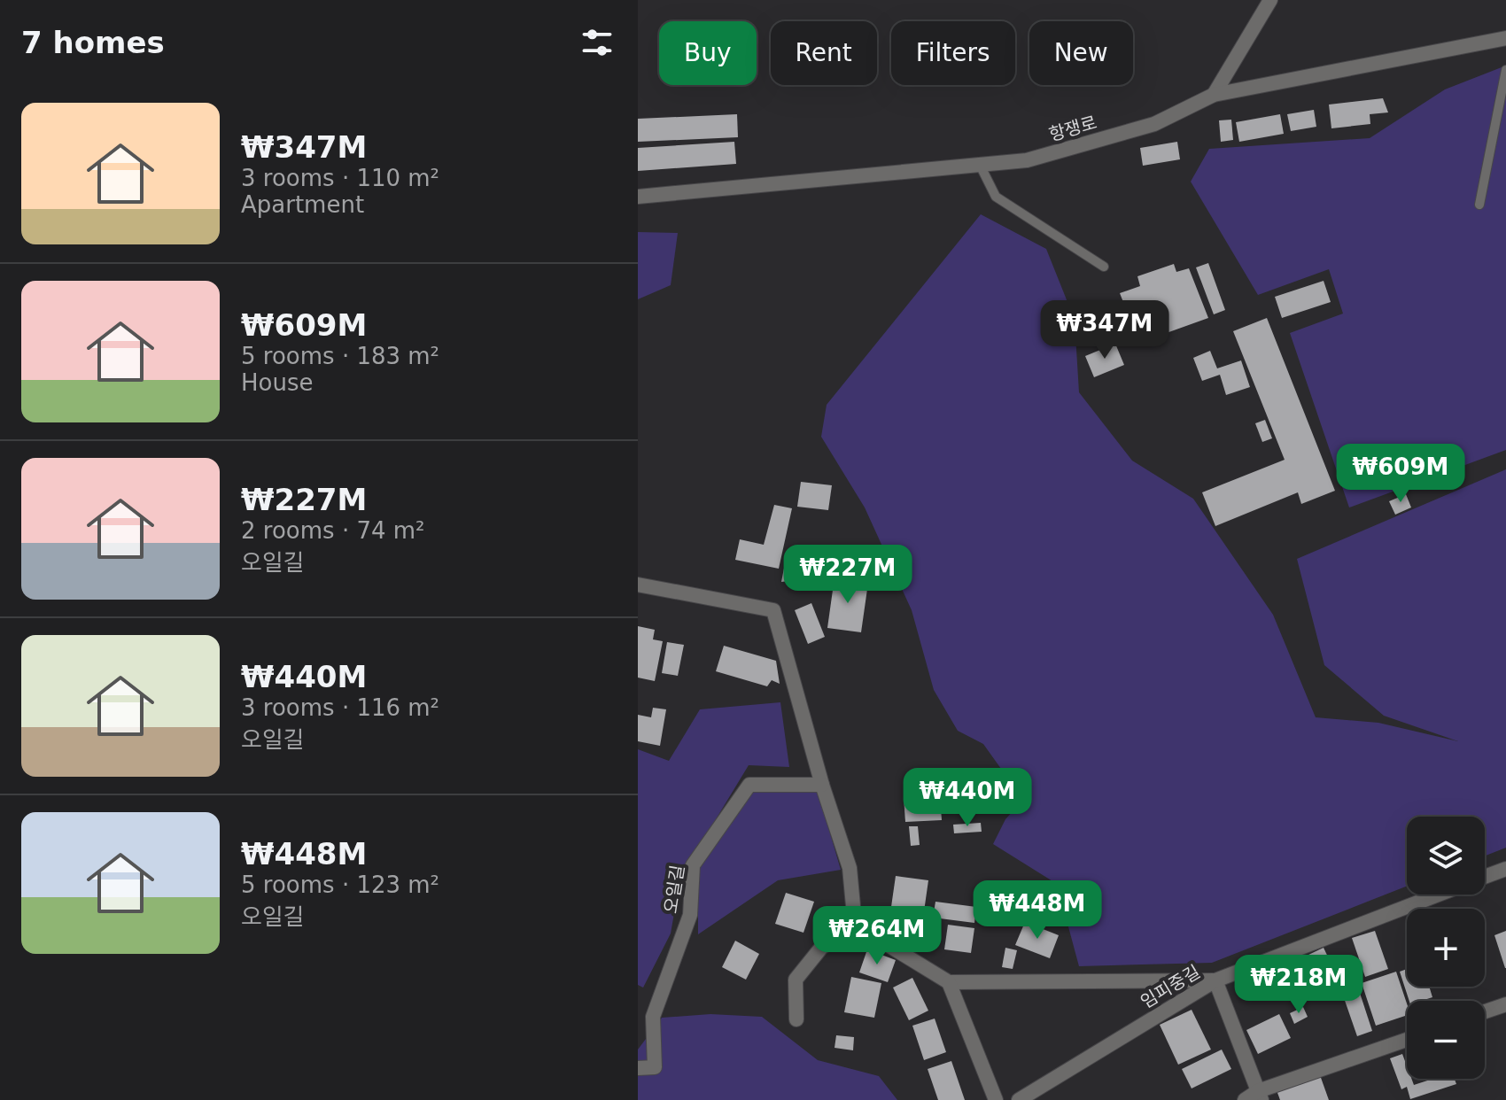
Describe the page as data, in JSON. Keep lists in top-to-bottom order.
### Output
{
  "streets": {
    "street": ["항쟁로", "오일길", "임피중길"]
  },
  "page": {
    "heading": "7 homes",
    "chip": [
      "Buy",
      "Rent",
      "Filters",
      "New"
    ],
    "list": [
      {
        "name": "₩347M",
        "note": "3 rooms · 110 m² · Apartment"
      },
      {
        "name": "₩609M",
        "note": "5 rooms · 183 m² · House"
      },
      {
        "name": "₩227M",
        "note": "2 rooms · 74 m² · 오일길"
      },
      {
        "name": "₩440M",
        "note": "3 rooms · 116 m² · 오일길"
      },
      {
        "name": "₩448M",
        "note": "5 rooms · 123 m² · 오일길"
      }
    ],
    "price": [
      "₩347M",
      "₩609M",
      "₩227M",
      "₩440M",
      "₩448M",
      "₩264M",
      "₩218M"
    ],
    "map_buttons": ["+", "−"]
  }
}
